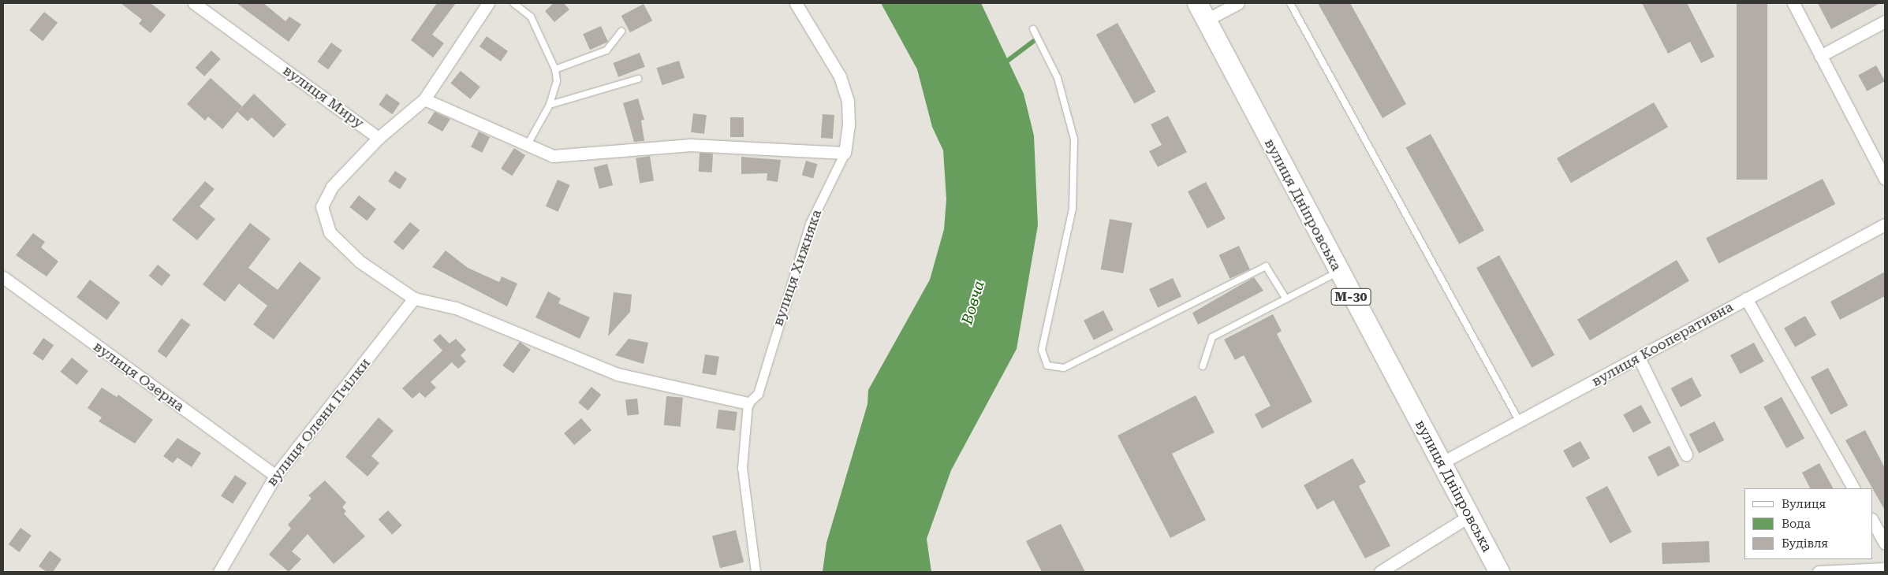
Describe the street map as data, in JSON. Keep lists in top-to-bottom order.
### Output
{
  "streets": {
    "highway": ["вулиця Дніпровська", "М-30"],
    "street": [
      "вулиця Миру",
      "вулиця Хижняка",
      "вулиця Кооперативна",
      "вулиця Озерна",
      "вулиця Олени Пчілки"
    ]
  },
  "crossings": [
    ["вулиця Миру", "вулиця Олени Пчілки"],
    ["вулиця Дніпровська", "вулиця Кооперативна"],
    ["вулиця Озерна", "вулиця Олени Пчілки"]
  ],
  "water": ["Вовча"],
  "legend": ["Вулиця", "Вода", "Будівля"]
}
